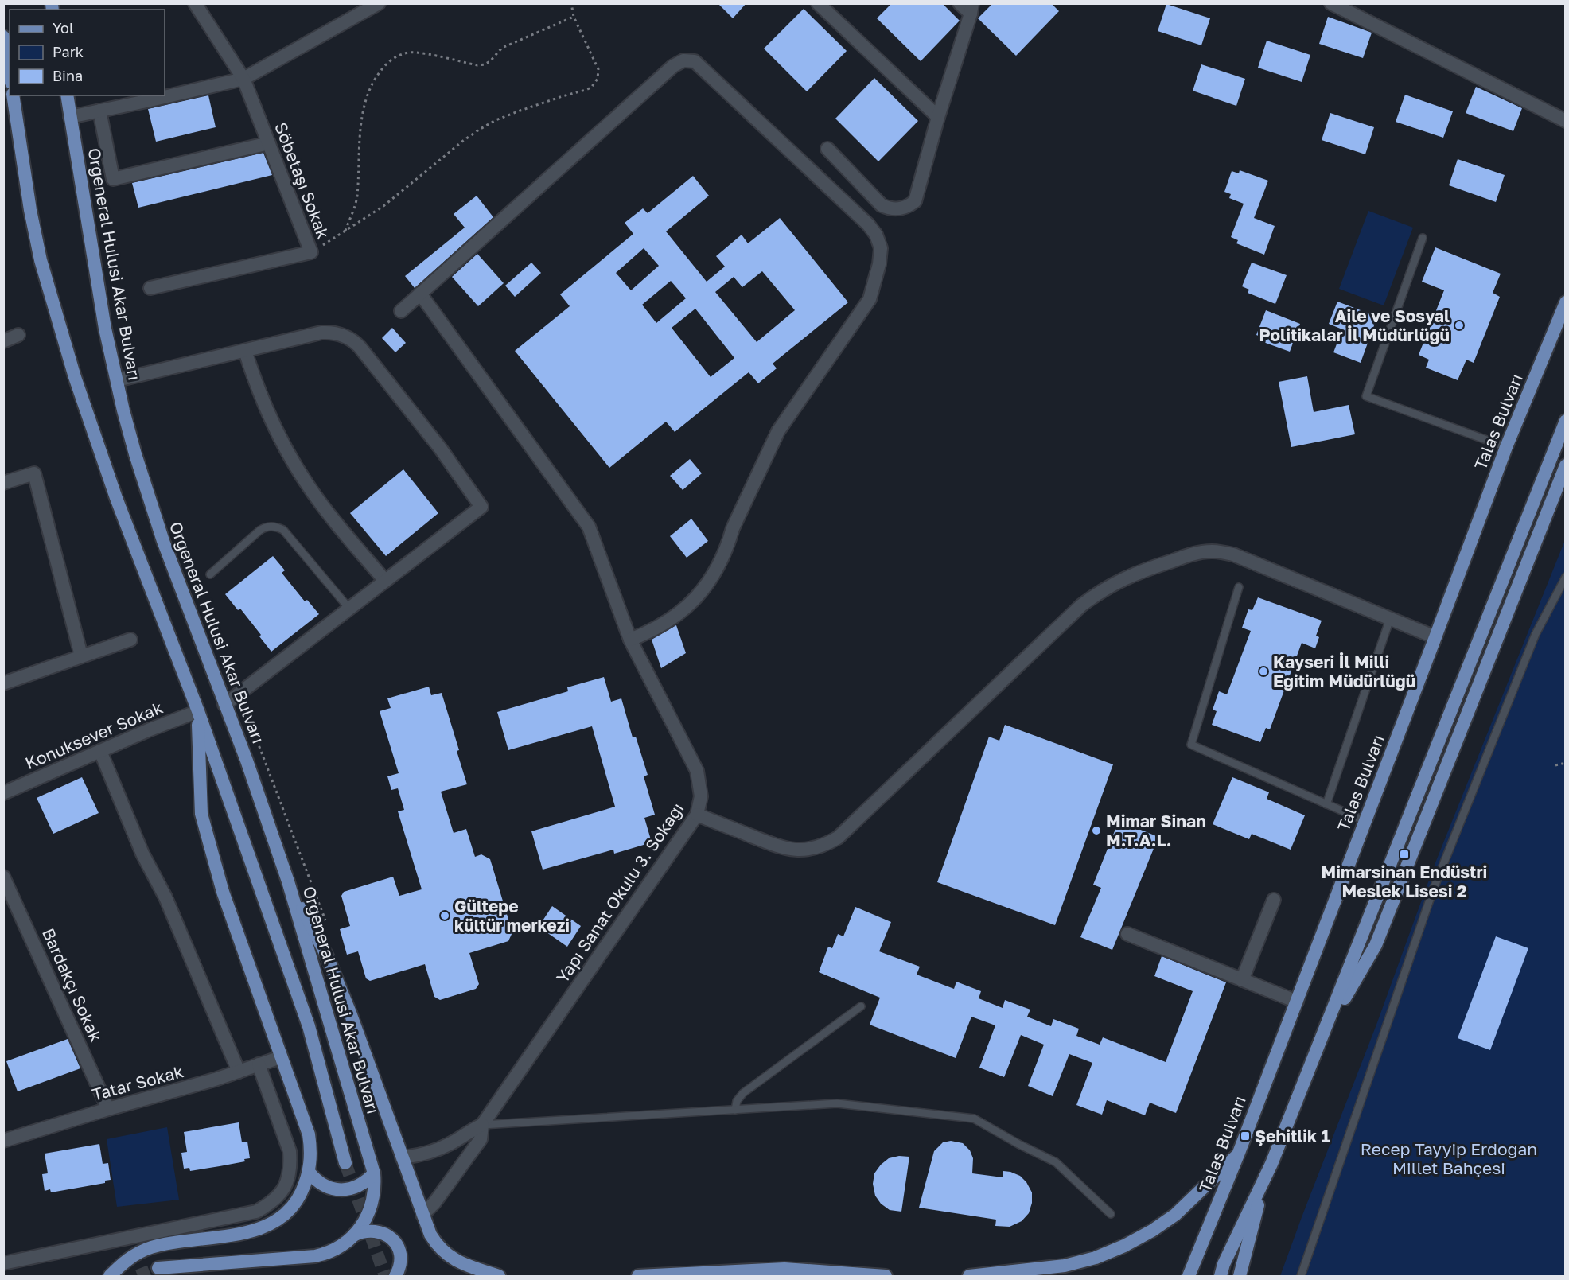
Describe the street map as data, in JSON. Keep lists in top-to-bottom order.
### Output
{
  "streets": {
    "main road": ["Orgeneral Hulusi Akar Bulvarı", "Talas Bulvarı"],
    "street": [
      "Söbetaşı Sokak",
      "Konuksever Sokak",
      "Yapı Sanat Okulu 3. Sokağı",
      "Bardakçı Sokak",
      "Tatar Sokak"
    ]
  },
  "crossings": [
    ["Bardakçı Sokak", "Tatar Sokak"]
  ],
  "parks": ["Recep Tayyip Erdoğan Millet Bahçesi"],
  "places": {
    "other": [
      "Aile ve Sosyal Politikalar İl Müdürlüğü",
      "Kayseri İl Milli Eğitim Müdürlüğü",
      "Mimar Sinan M.T.A.L.",
      "Gültepe kültür merkezi"
    ],
    "transit": ["Mimarsinan Endüstri Meslek Lisesi 2", "Şehitlik 1"]
  },
  "legend": ["Yol", "Park", "Bina"]
}
